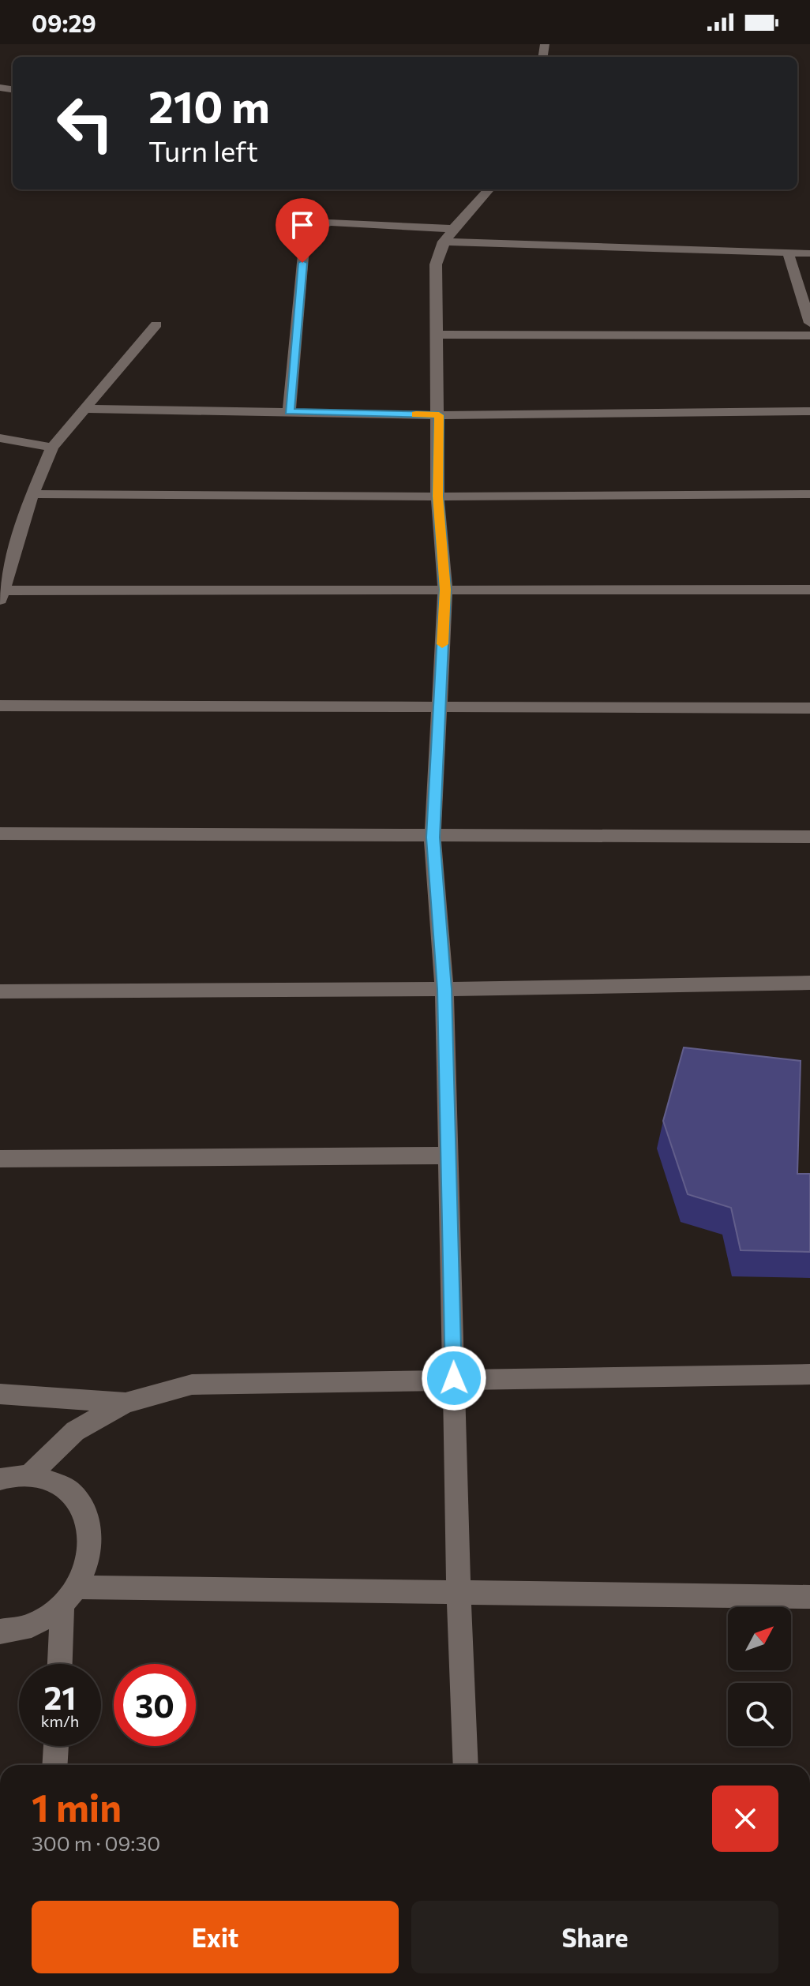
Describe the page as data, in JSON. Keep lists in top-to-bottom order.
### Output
{
  "north": "top right",
  "page": {
    "status": "09:29",
    "turn": ["210 m", "Turn left"],
    "speed": "21 km/h",
    "limit": "30",
    "heading": ["1 min", "300 m · 09:30"],
    "buttons": ["Exit", "Share"]
  }
}
